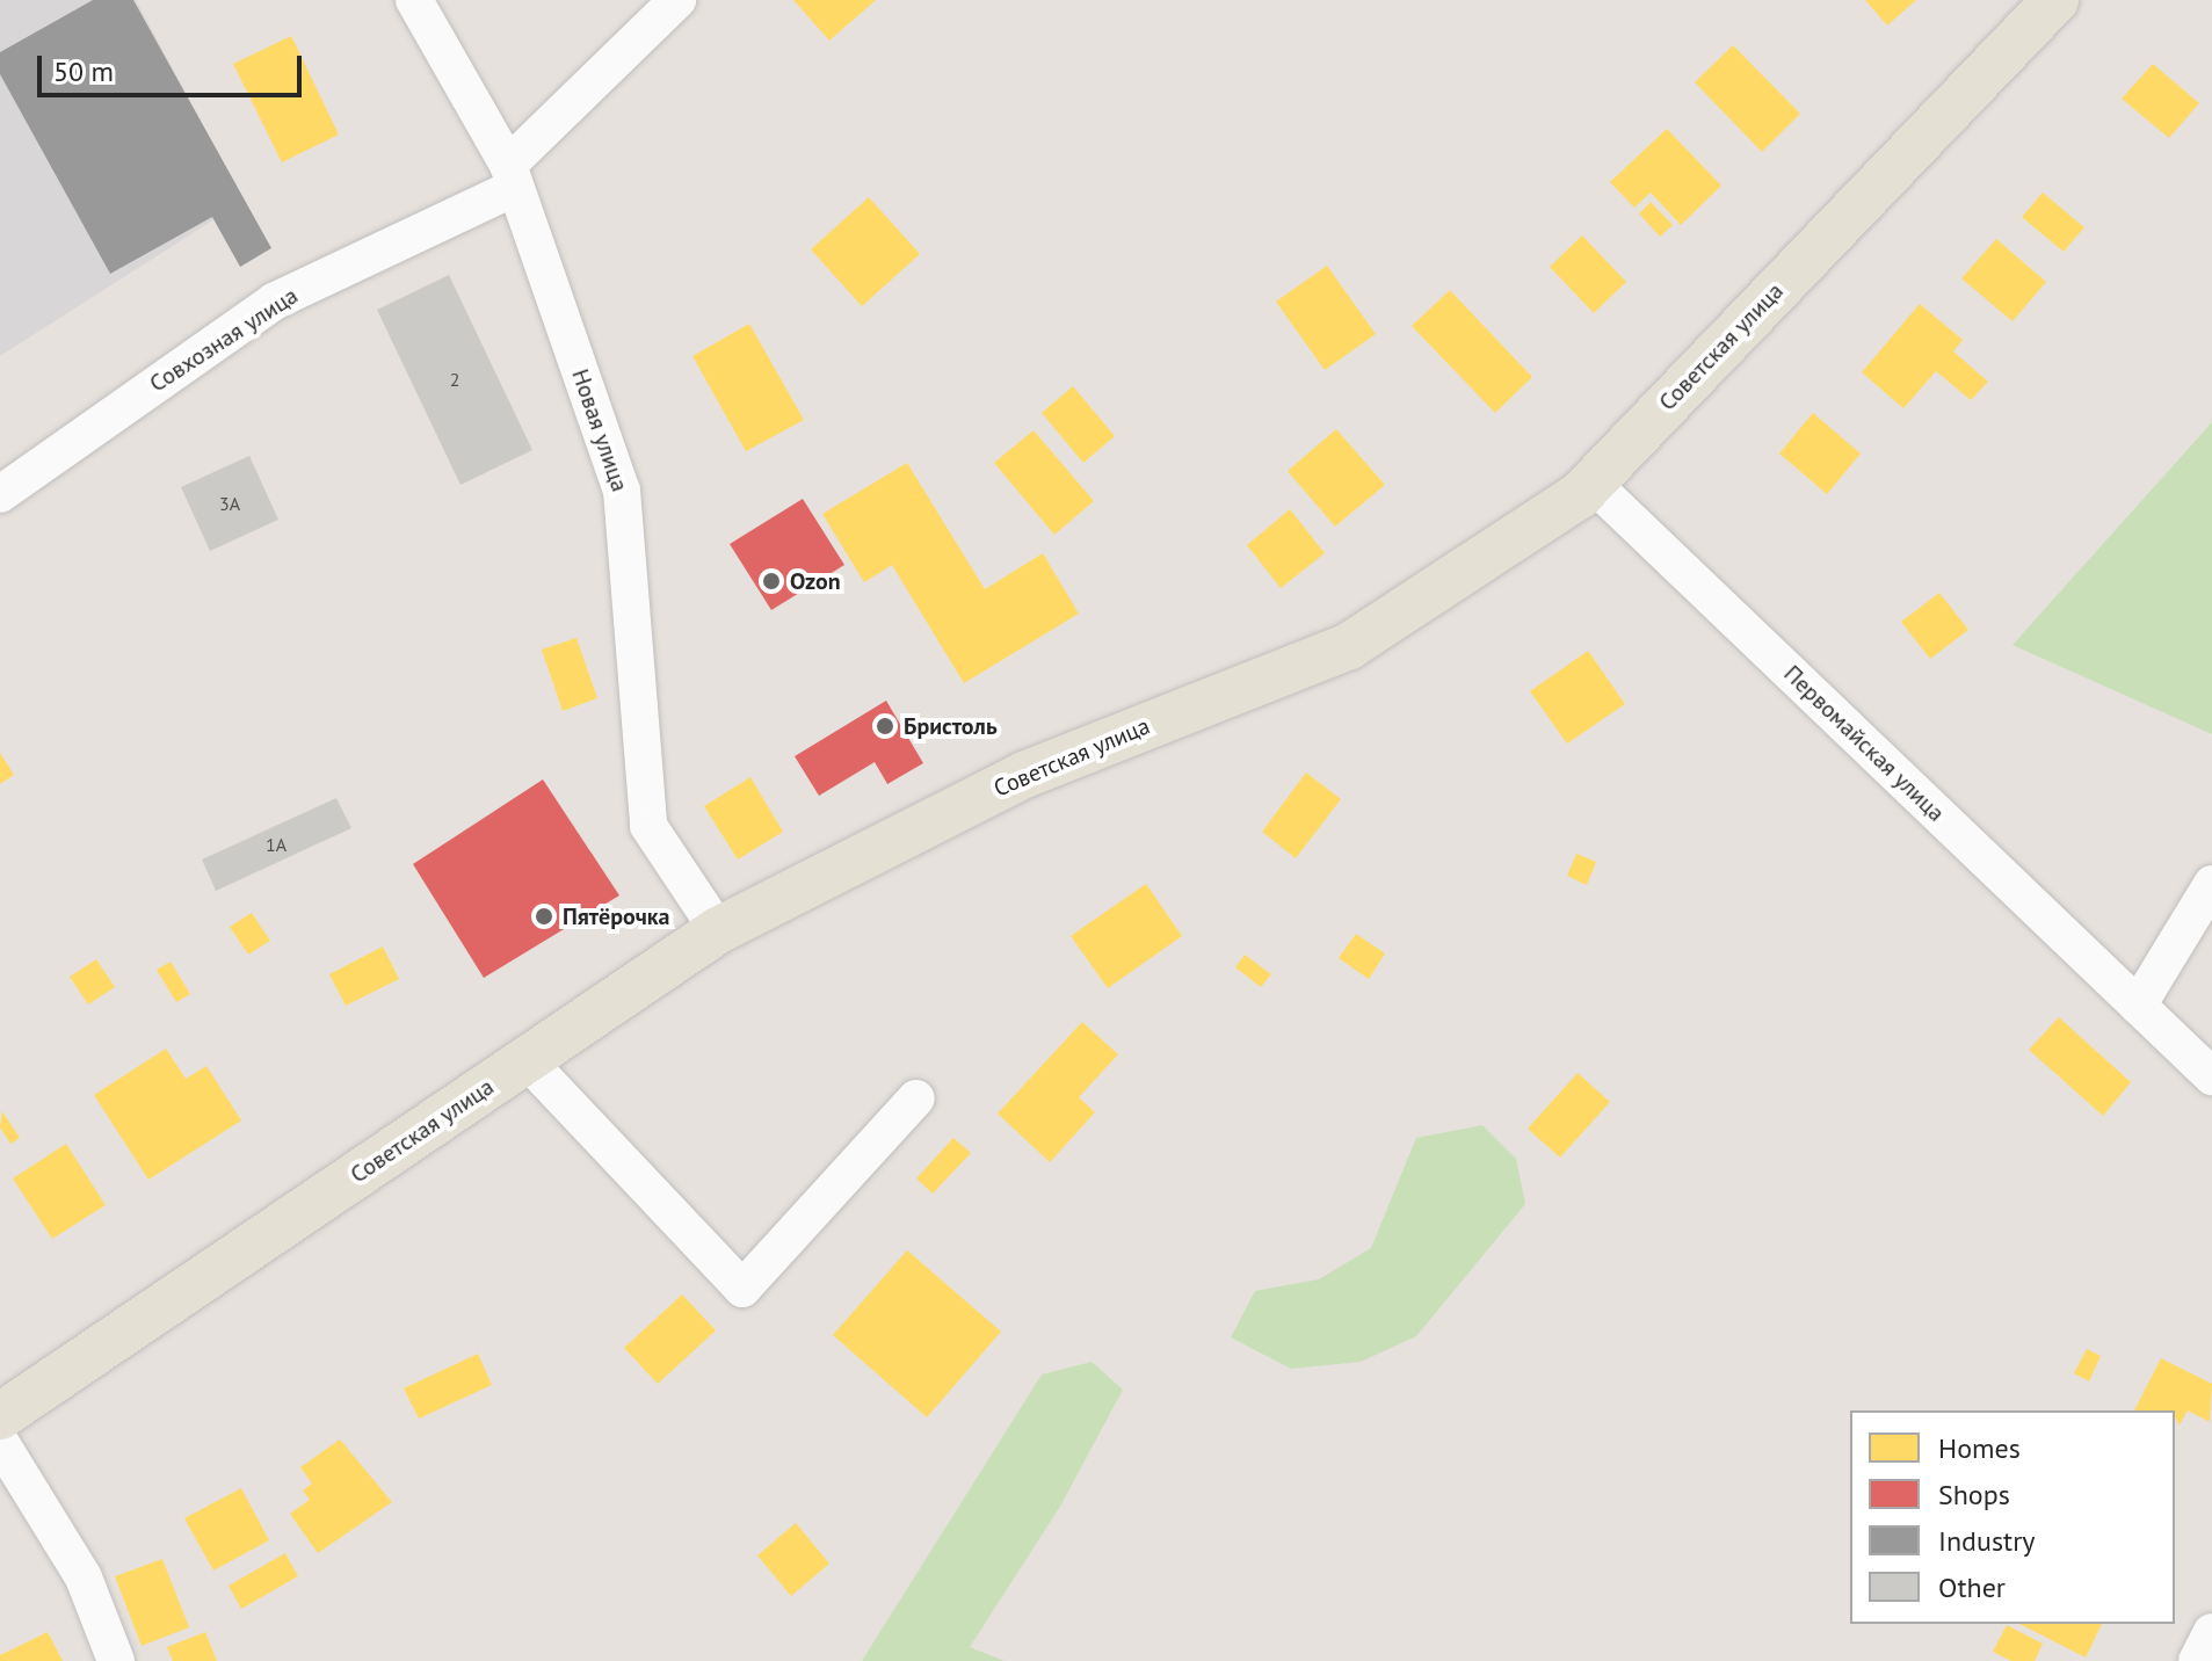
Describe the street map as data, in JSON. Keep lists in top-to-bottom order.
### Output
{
  "streets": {
    "main road": ["Советская улица"],
    "street": ["Совхозная улица", "Новая улица", "Первомайская улица"]
  },
  "crossings": [
    ["Совхозная улица", "Новая улица"],
    ["Советская улица", "Новая улица"],
    ["Советская улица", "Первомайская улица"]
  ],
  "places": ["Ozon", "Бристоль", "Пятёрочка"],
  "house_numbers": ["2", "3А", "1А"],
  "legend": [
    "Homes",
    "Shops",
    "Industry",
    "Other"
  ],
  "scale_bar": "50 m"
}
